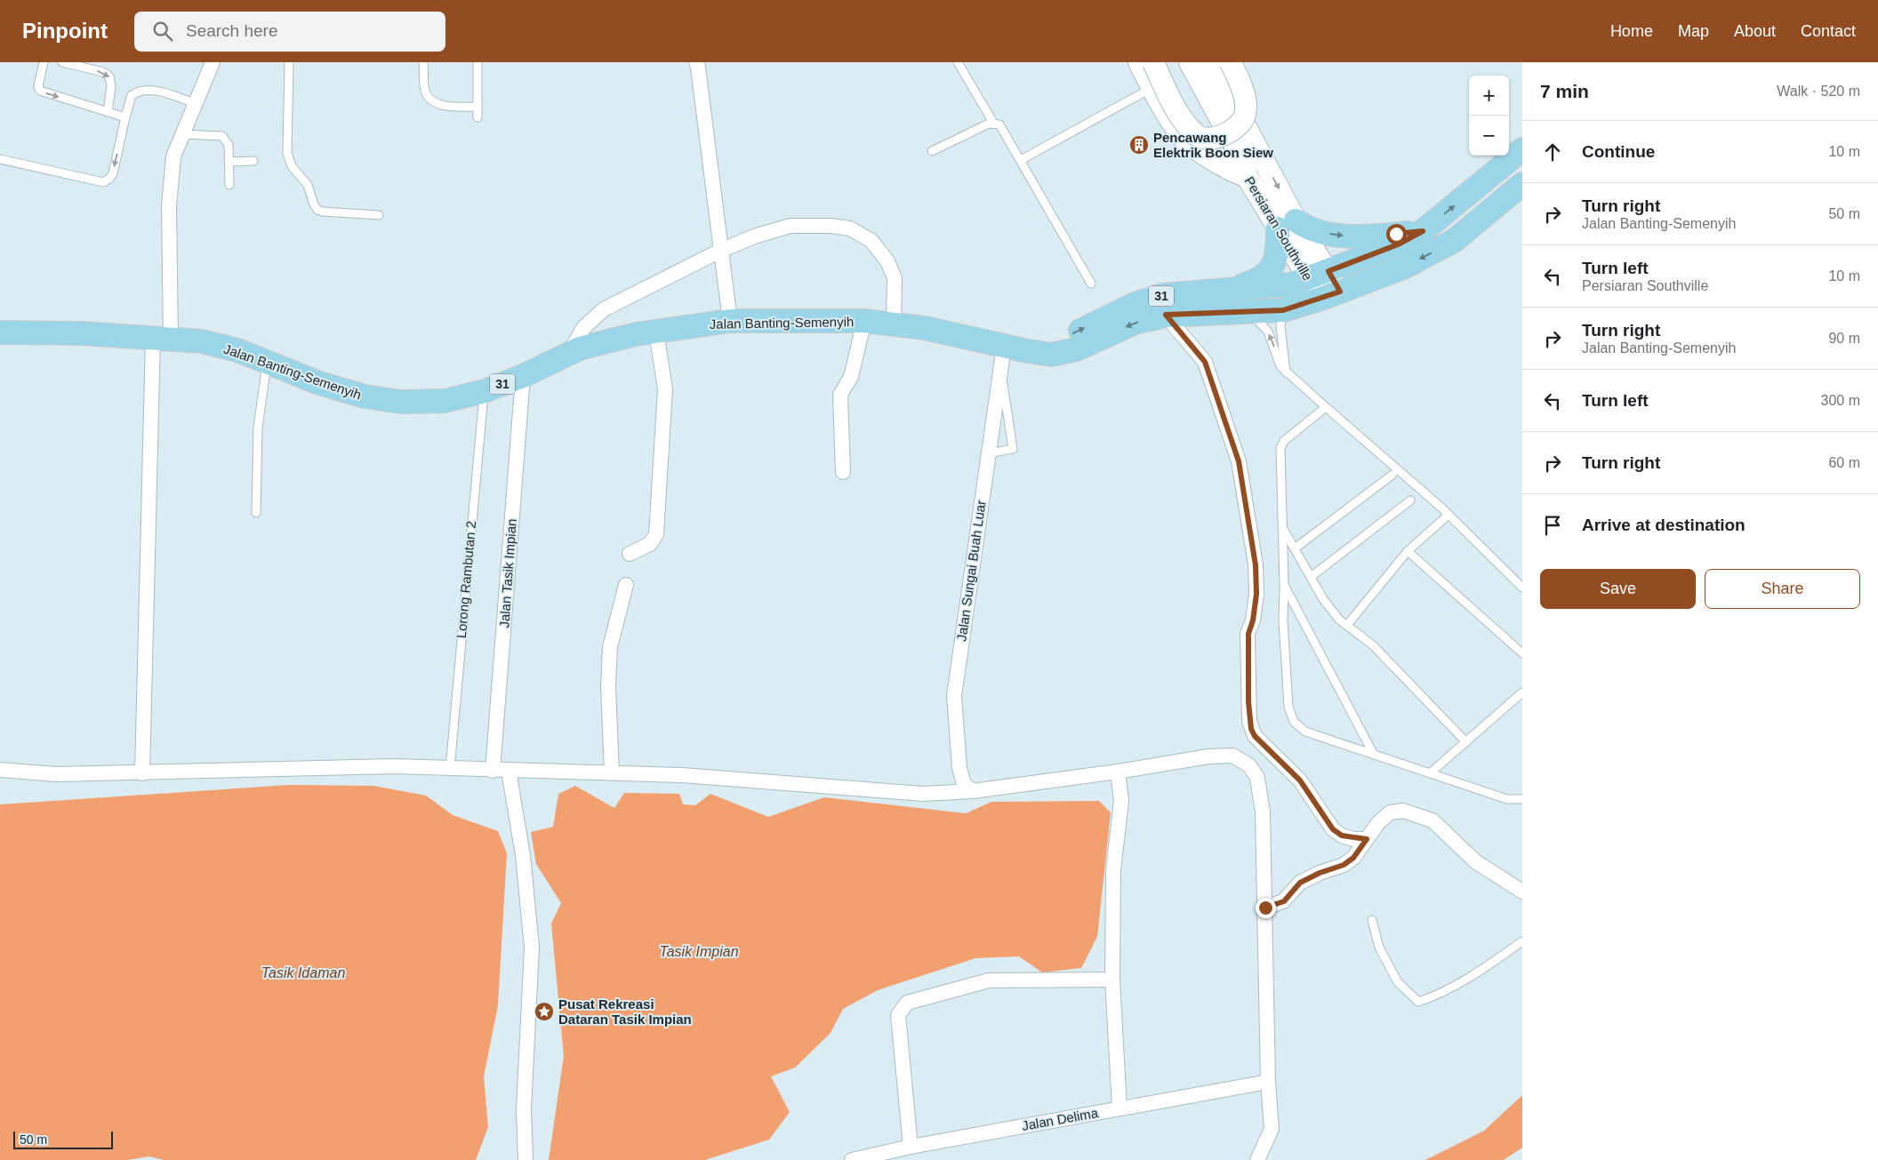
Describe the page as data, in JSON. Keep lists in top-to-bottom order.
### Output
{
  "streets": {
    "main road": ["Persiaran Southville", "31", "Jalan Banting-Semenyih"],
    "street": ["Jalan Sungai Buah Luar", "Jalan Tasik Impian", "Jalan Delima"],
    "lane": ["Lorong Rambutan 2"]
  },
  "crossings": [
    ["Persiaran Southville", "Jalan Banting-Semenyih"],
    ["Jalan Banting-Semenyih", "Jalan Sungai Buah Luar"],
    ["Jalan Banting-Semenyih", "Jalan Tasik Impian"],
    ["Jalan Banting-Semenyih", "Lorong Rambutan 2"]
  ],
  "water": ["Tasik Impian", "Tasik Idaman"],
  "places": {
    "building": ["Pencawang Elektrik Boon Siew"],
    "place": ["Pusat Rekreasi Dataran Tasik Impian"]
  },
  "scale_bar": "50 m",
  "page": {
    "header": "Pinpoint",
    "search": "Search here",
    "nav": [
      "Home",
      "Map",
      "About",
      "Contact"
    ],
    "heading": ["7 min", "Walk · 520 m"],
    "map_buttons": ["+", "−"],
    "list": [
      ["Continue", "10 m"],
      ["Turn right", "Jalan Banting-Semenyih", "50 m"],
      ["Turn left", "Persiaran Southville", "10 m"],
      ["Turn right", "Jalan Banting-Semenyih", "90 m"],
      ["Turn left", "300 m"],
      ["Turn right", "60 m"],
      "Arrive at destination"
    ],
    "buttons": ["Save", "Share"],
    "scale": "50 m"
  }
}
